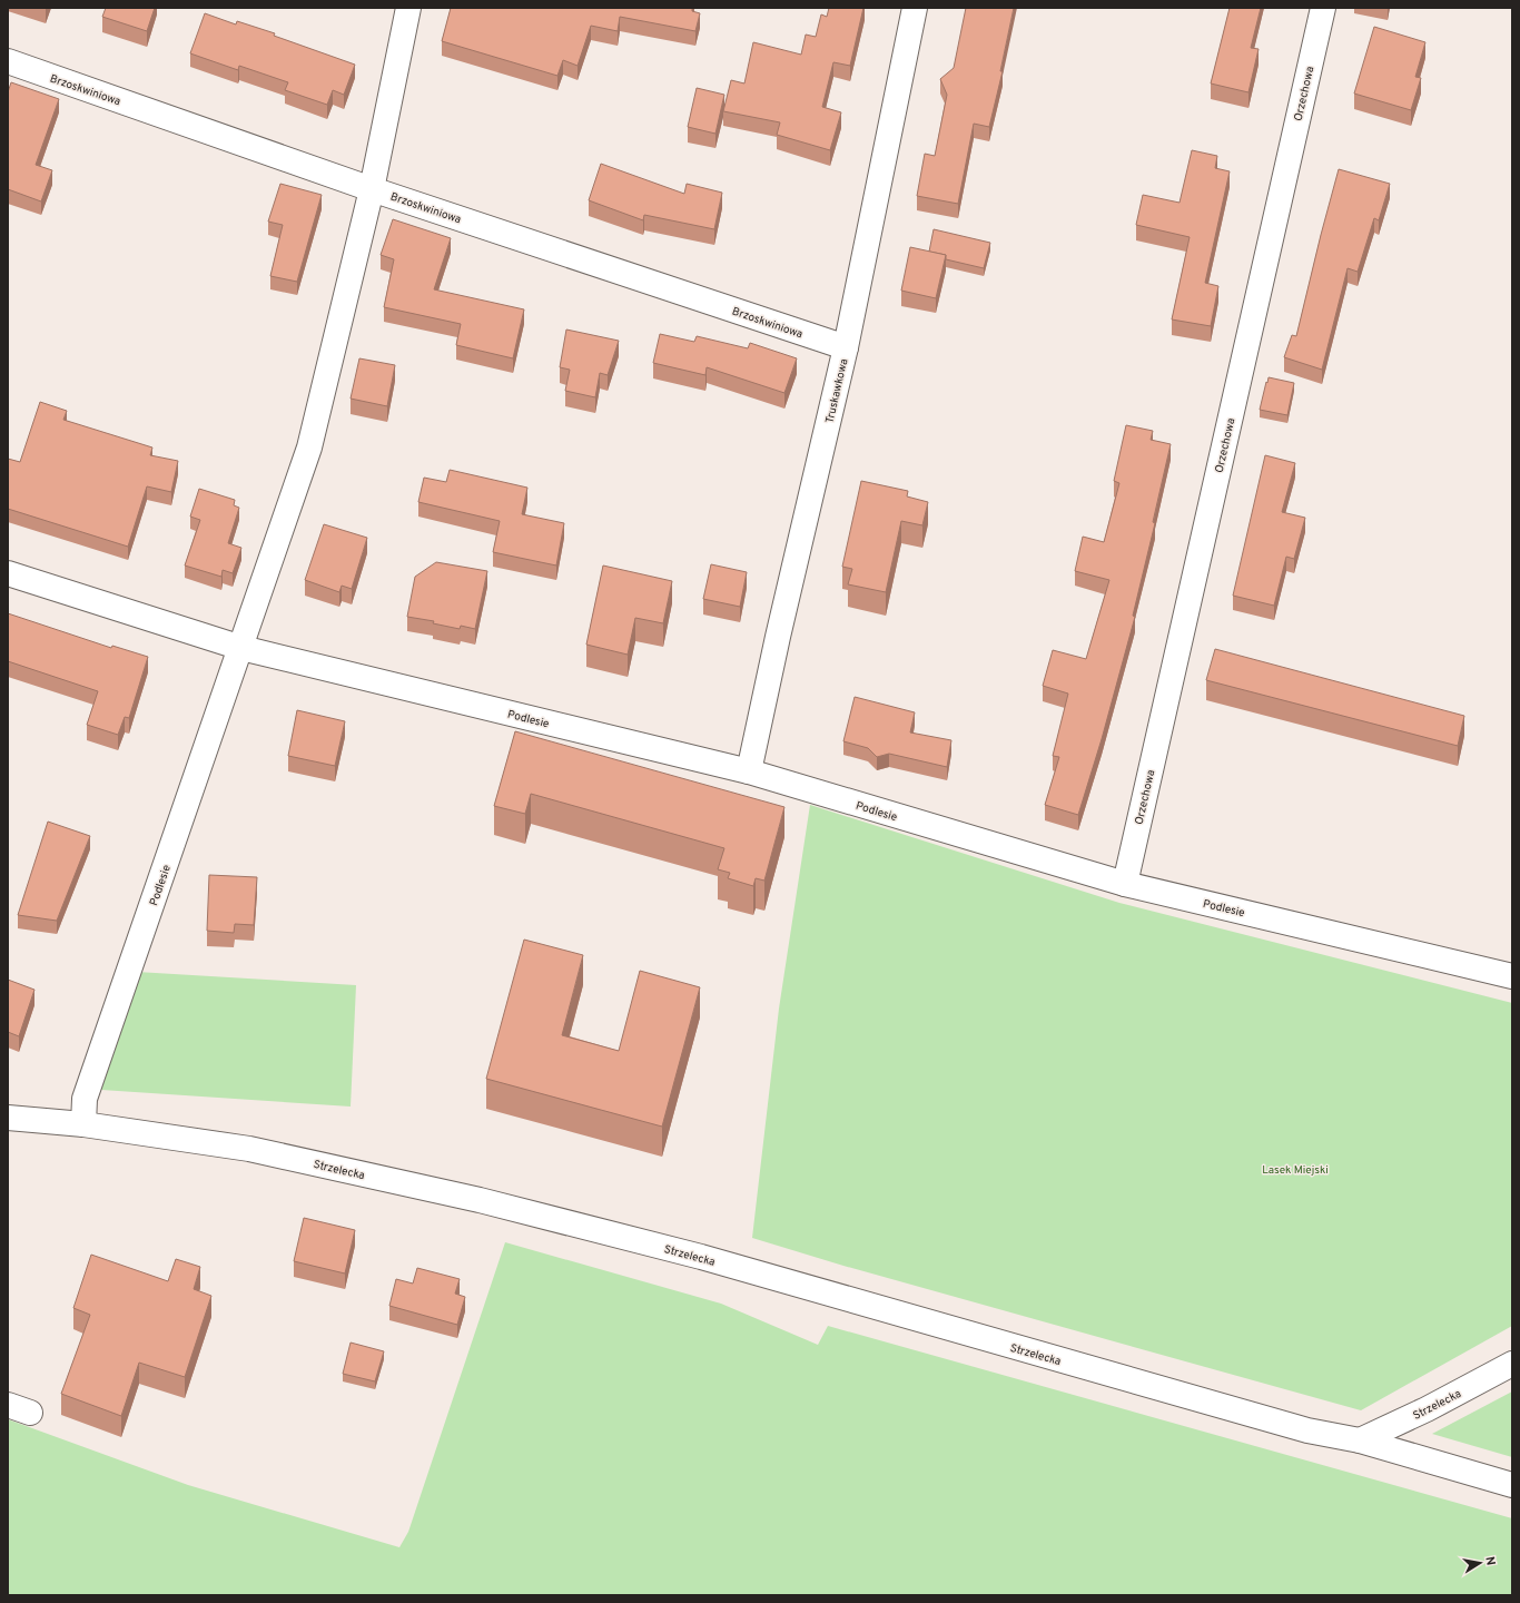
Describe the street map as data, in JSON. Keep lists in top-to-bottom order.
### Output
{
  "streets": {
    "street": [
      "Brzoskwiniowa",
      "Orzechowa",
      "Truskawkowa",
      "Podlesie",
      "Strzelecka"
    ]
  },
  "crossings": [
    ["Brzoskwiniowa", "Truskawkowa"],
    ["Orzechowa", "Podlesie"],
    ["Truskawkowa", "Podlesie"],
    ["Podlesie", "Strzelecka"]
  ],
  "parks": ["Lasek Miejski"],
  "north": "right"
}
